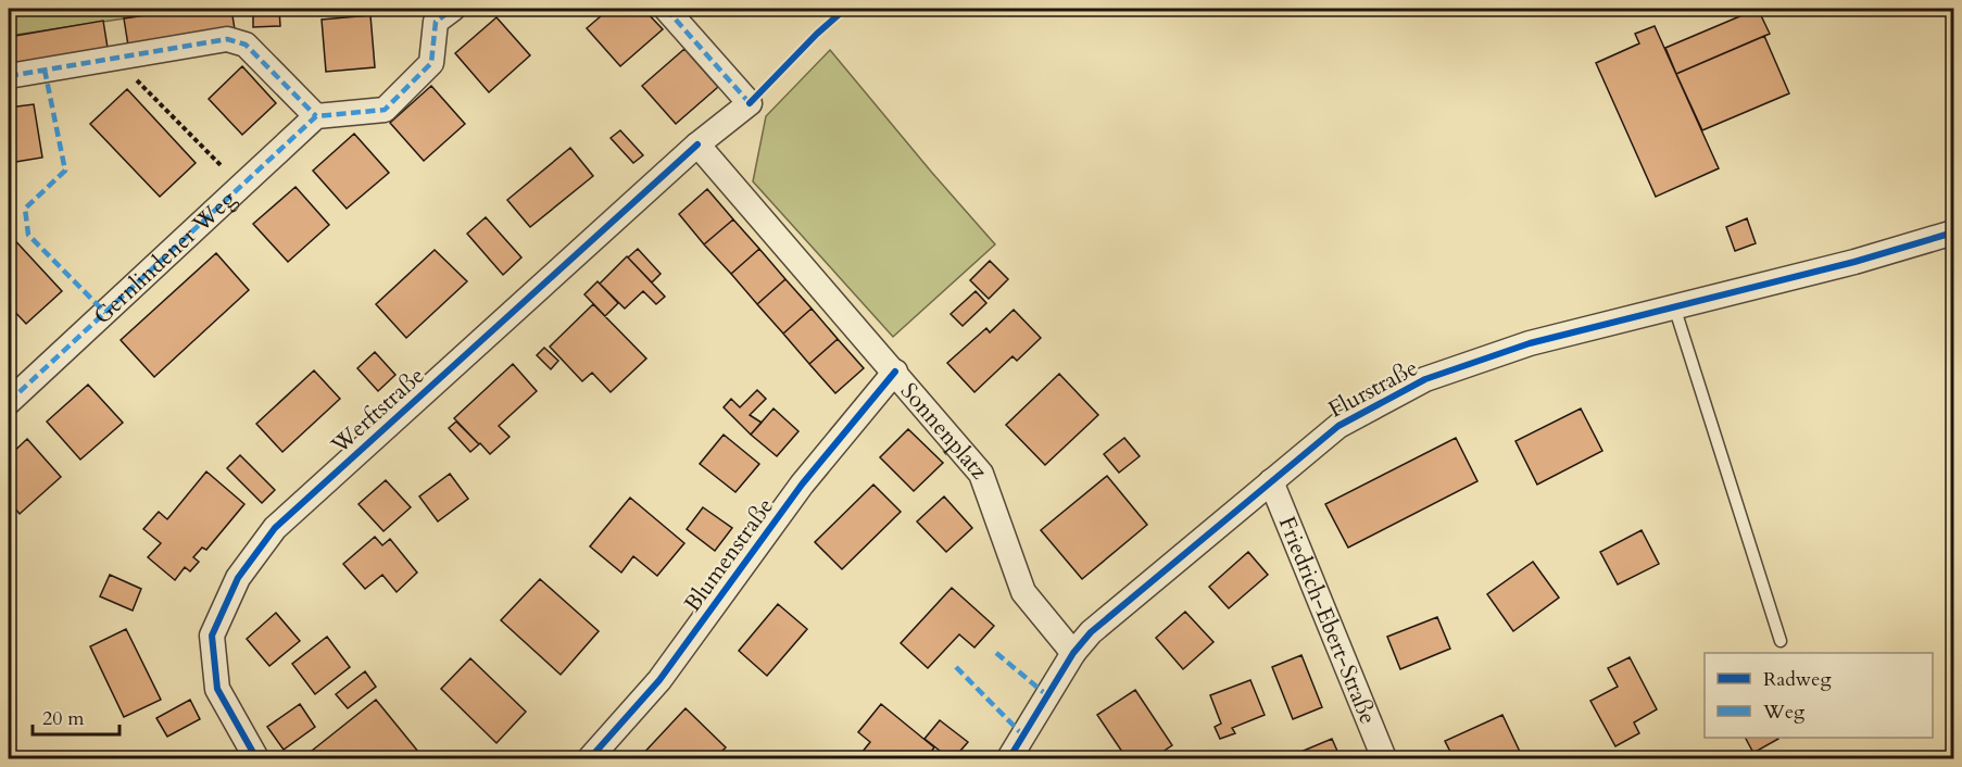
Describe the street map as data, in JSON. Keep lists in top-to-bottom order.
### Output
{
  "streets": {
    "street": [
      "Gernlindener Weg",
      "Flurstraße",
      "Werftstraße",
      "Sonnenplatz",
      "Blumenstraße",
      "Friedrich-Ebert-Straße"
    ]
  },
  "crossings": [
    ["Flurstraße", "Sonnenplatz"],
    ["Flurstraße", "Friedrich-Ebert-Straße"],
    ["Werftstraße", "Sonnenplatz"],
    ["Sonnenplatz", "Blumenstraße"]
  ],
  "legend": ["Radweg", "Weg"],
  "scale_bar": "20 m"
}
